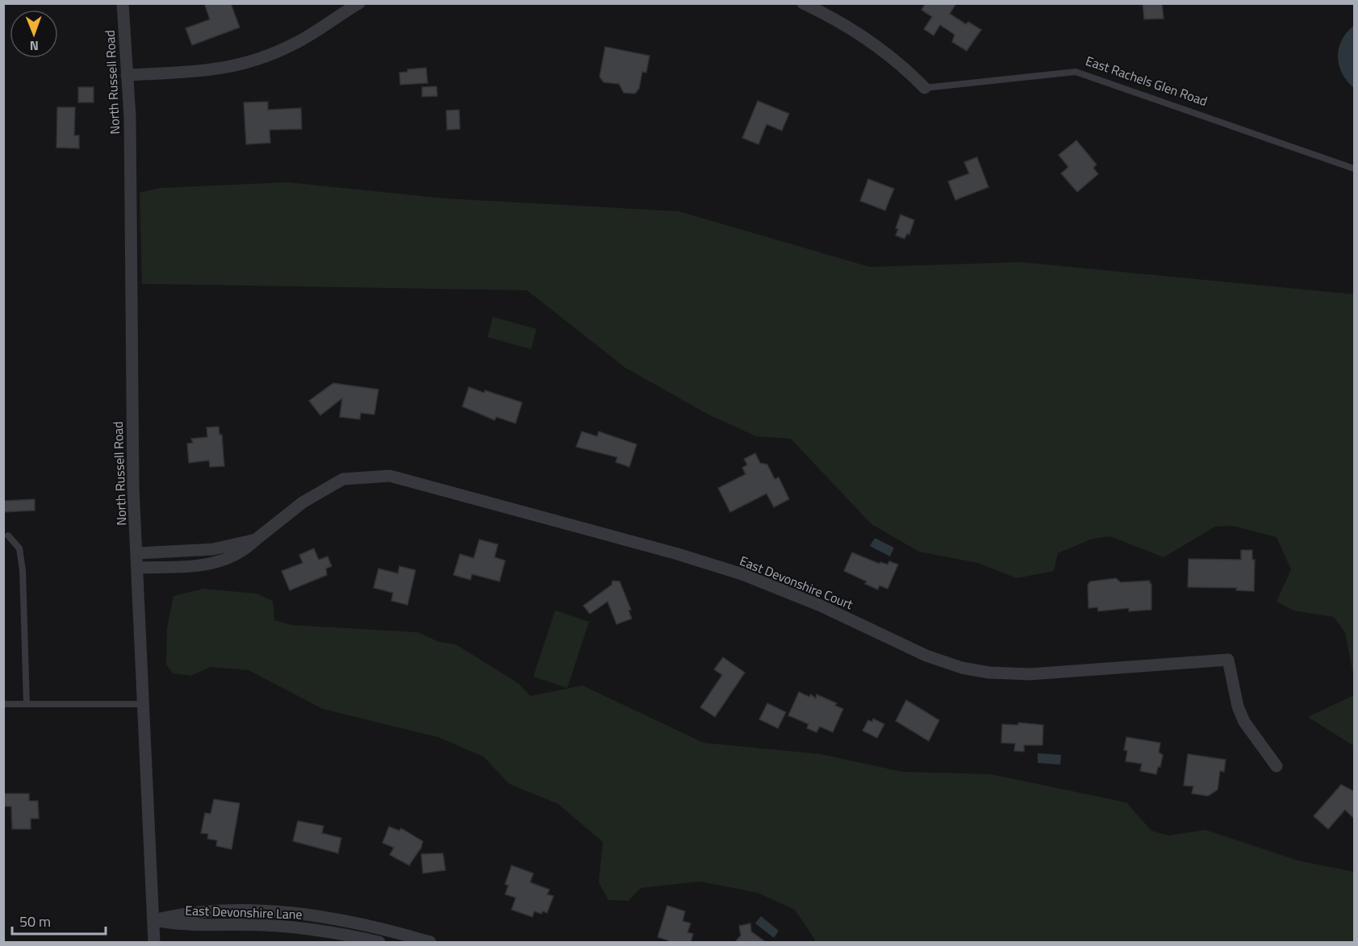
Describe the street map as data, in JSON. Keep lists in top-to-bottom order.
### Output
{
  "streets": {
    "street": [
      "East Rachels Glen Road",
      "North Russell Road",
      "East Devonshire Court",
      "East Devonshire Lane"
    ]
  },
  "crossings": [
    ["North Russell Road", "East Devonshire Court"],
    ["North Russell Road", "East Devonshire Lane"]
  ],
  "scale_bar": "50 m",
  "north": "bottom"
}
